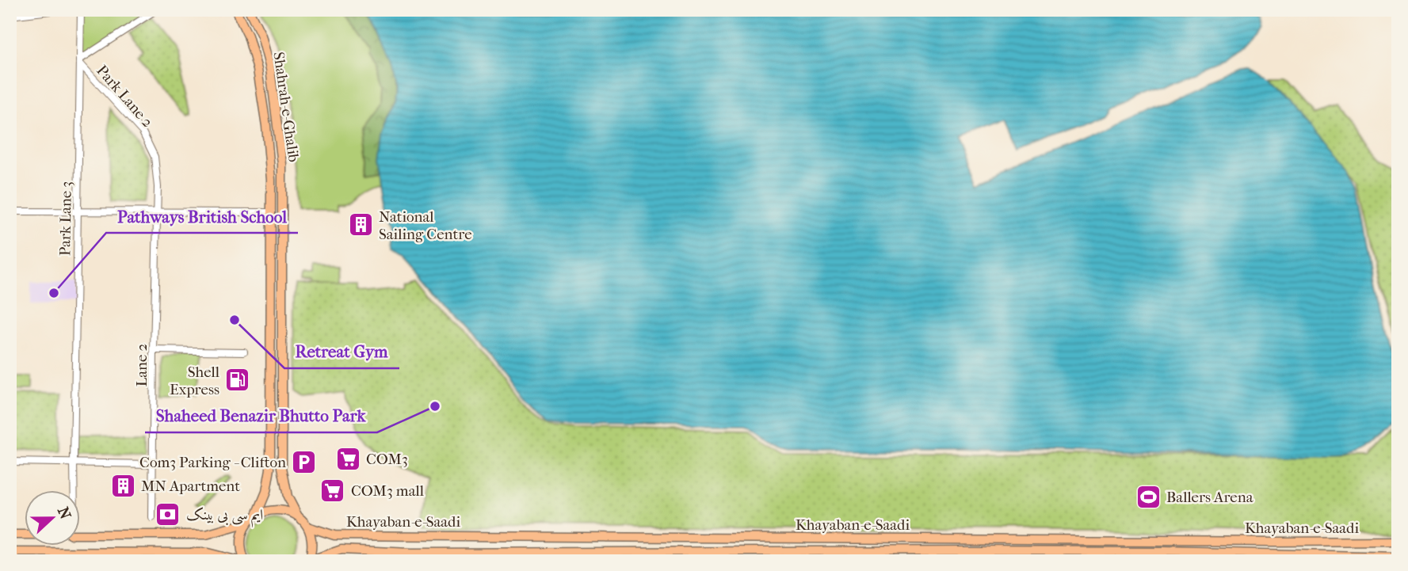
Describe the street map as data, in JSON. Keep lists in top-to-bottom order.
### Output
{
  "streets": {
    "main road": ["Shahrah-e-Ghalib", "Khayaban-e-Saadi"],
    "street": ["Park Lane 2", "Park Lane 3", "Lane 2"]
  },
  "crossings": [
    ["Park Lane 2", "Park Lane 3"],
    ["Park Lane 2", "Lane 2"]
  ],
  "places": {
    "building": ["National Sailing Centre", "MN Apartment"],
    "other": ["Pathways British School", "Retreat Gym", "Shaheed Benazir Bhutto Park"],
    "fuel station": ["Shell Express"],
    "supermarket": ["COM3", "COM3 mall"],
    "parking": ["Com3 Parking - Clifton"],
    "sports": ["Ballers Arena"],
    "bank": ["ایم سی بی بینک"]
  },
  "north": "right"
}
